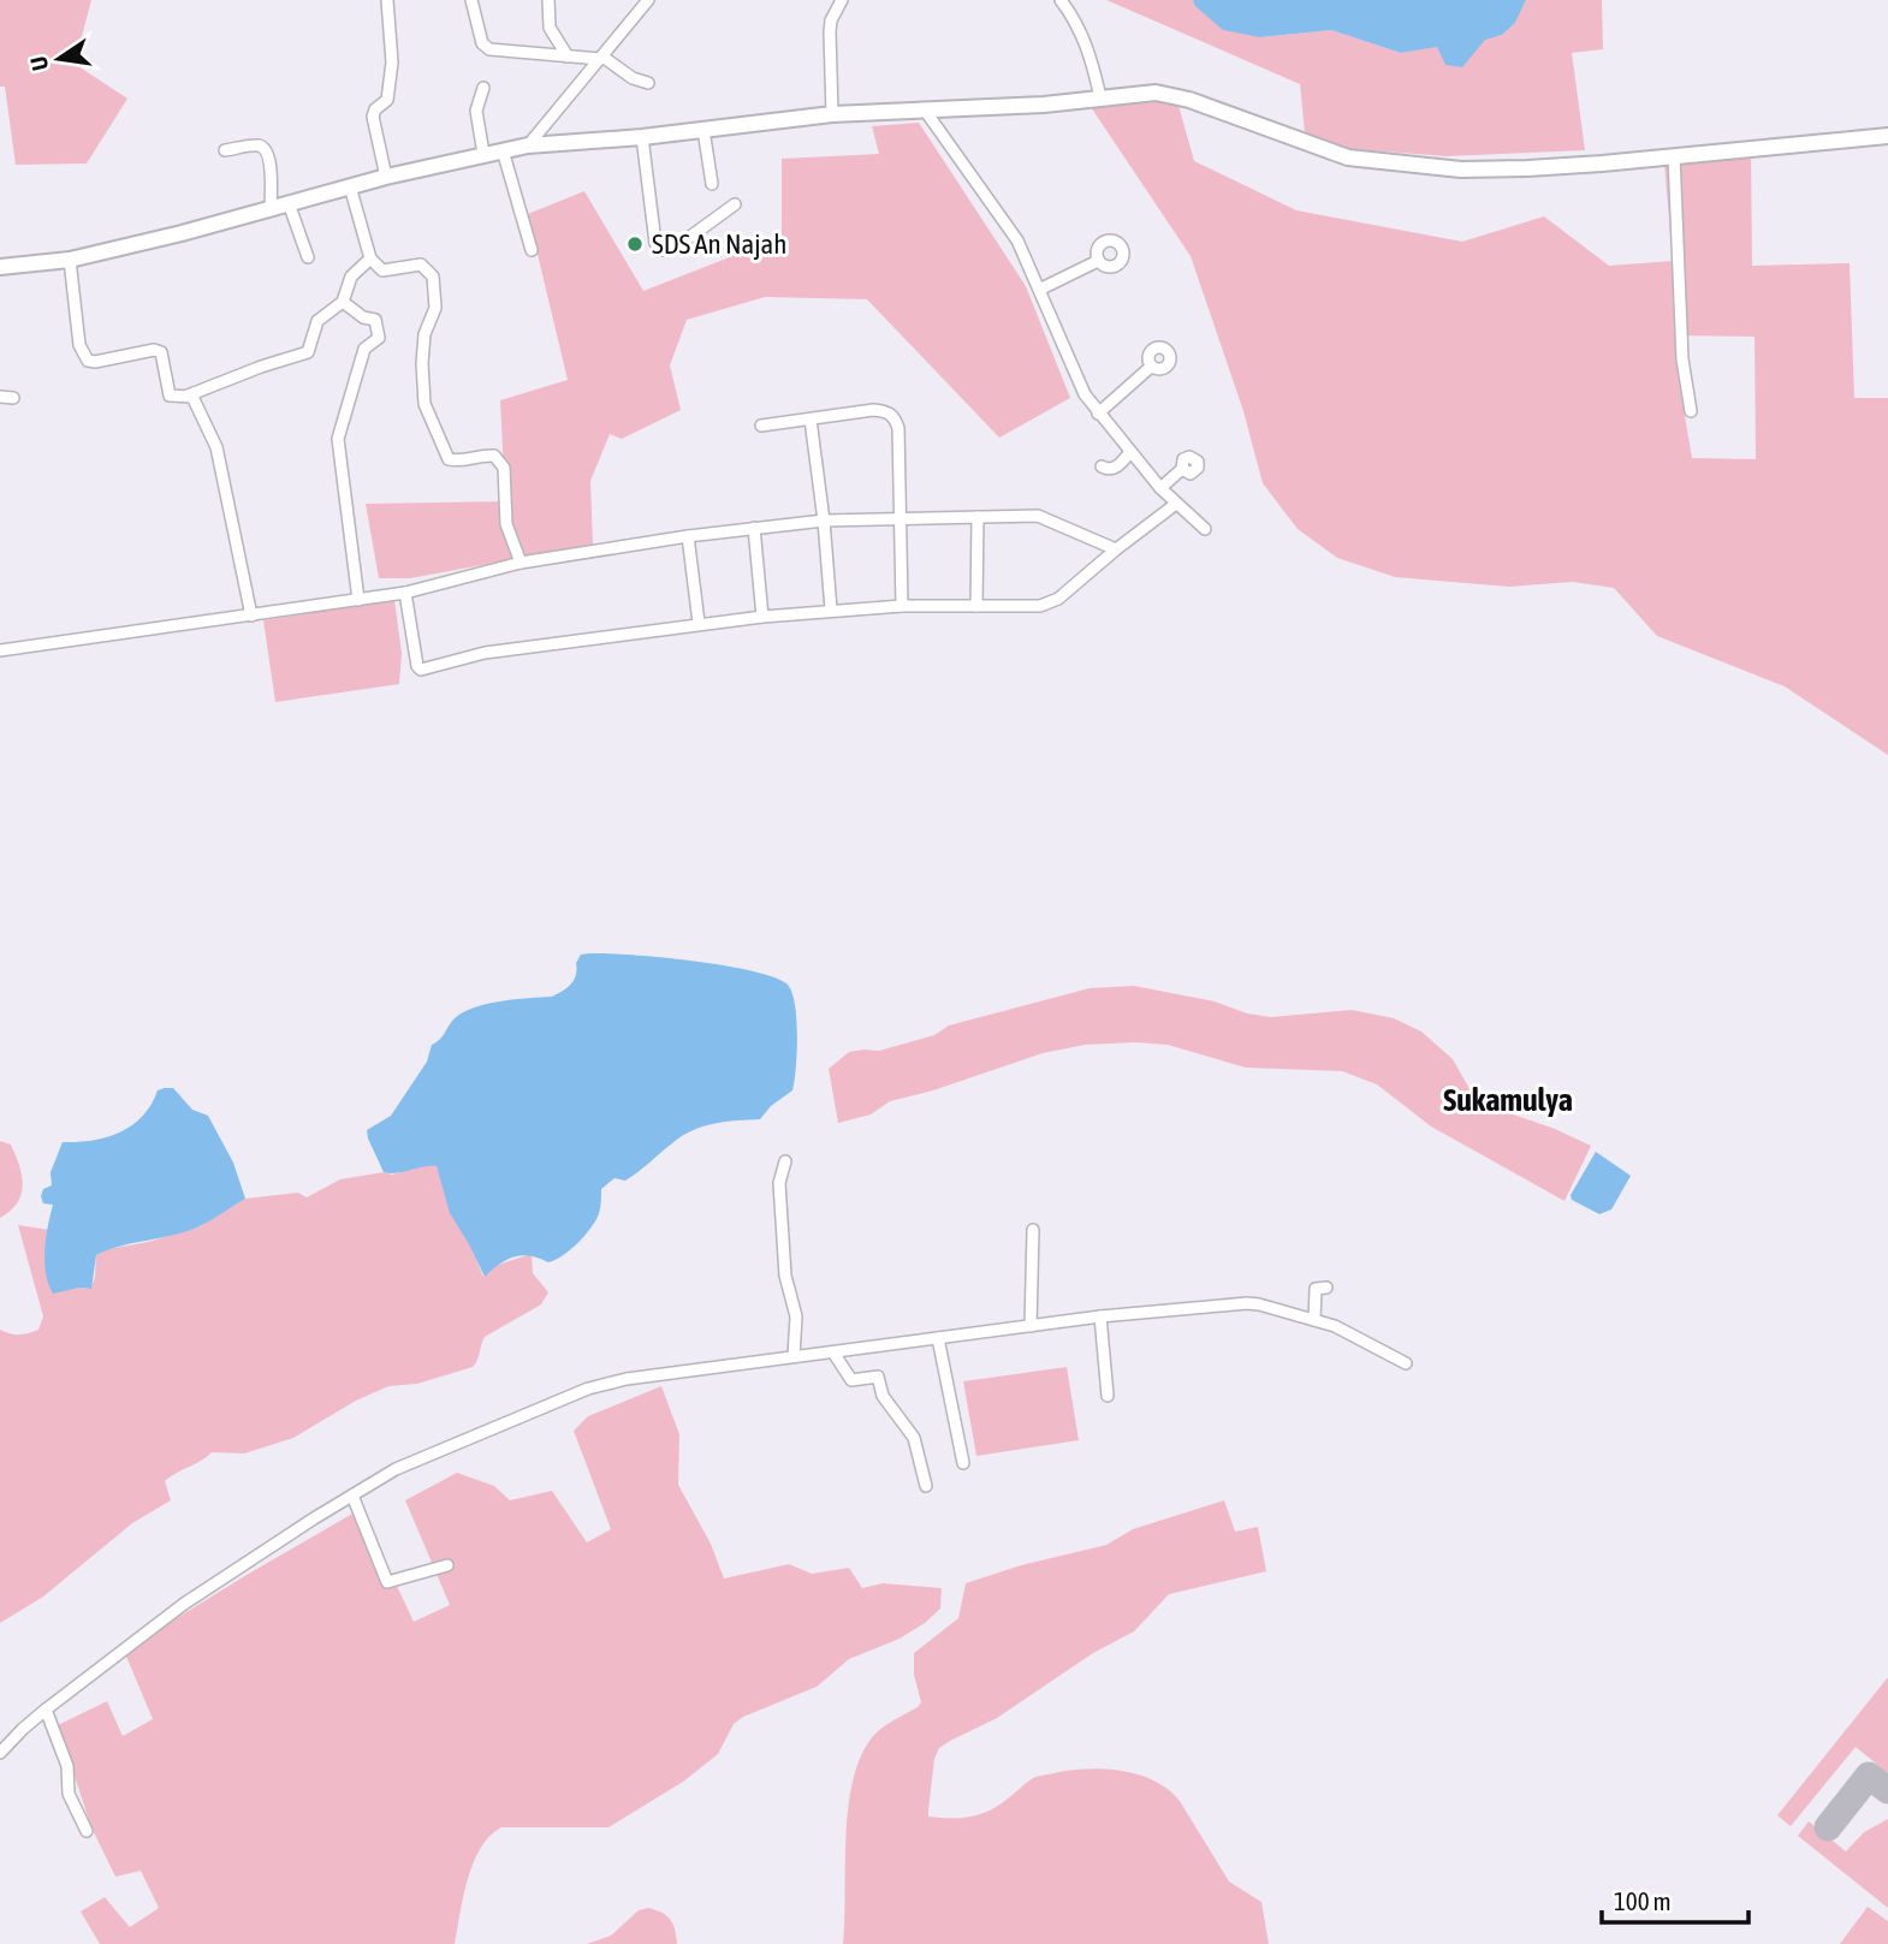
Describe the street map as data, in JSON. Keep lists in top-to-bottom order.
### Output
{
  "districts": ["Sukamulya"],
  "places": ["SDS An Najah"],
  "scale_bar": "100 m",
  "north": "left"
}
